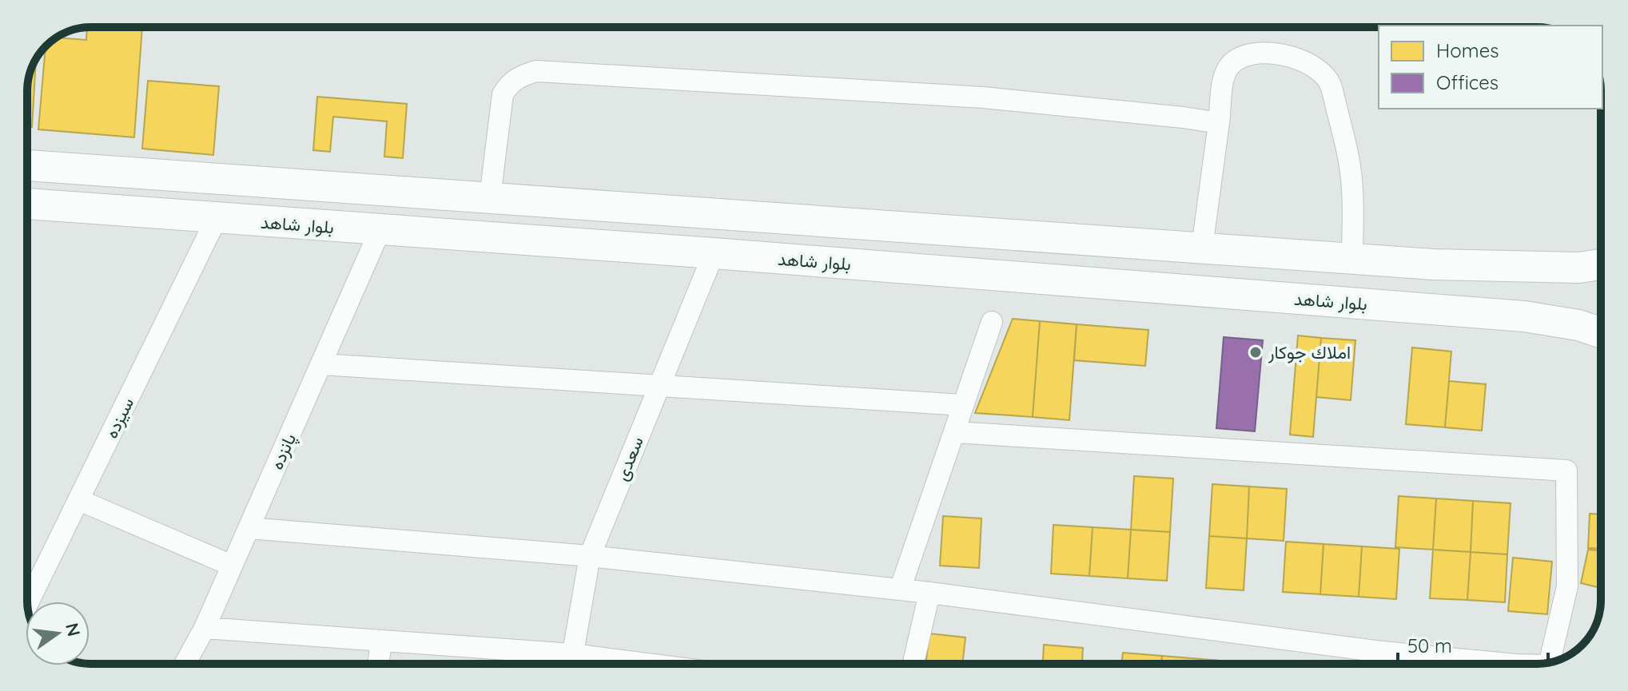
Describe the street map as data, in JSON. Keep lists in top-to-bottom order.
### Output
{
  "streets": {
    "main road": ["بلوار شاهد"],
    "street": ["سیزده", "پانزده", "سعدی"]
  },
  "crossings": [
    ["بلوار شاهد", "سیزده"],
    ["بلوار شاهد", "پانزده"],
    ["بلوار شاهد", "سعدی"]
  ],
  "places": ["املاك جوكار"],
  "legend": ["Homes", "Offices"],
  "scale_bar": "50 m",
  "north": "right"
}
